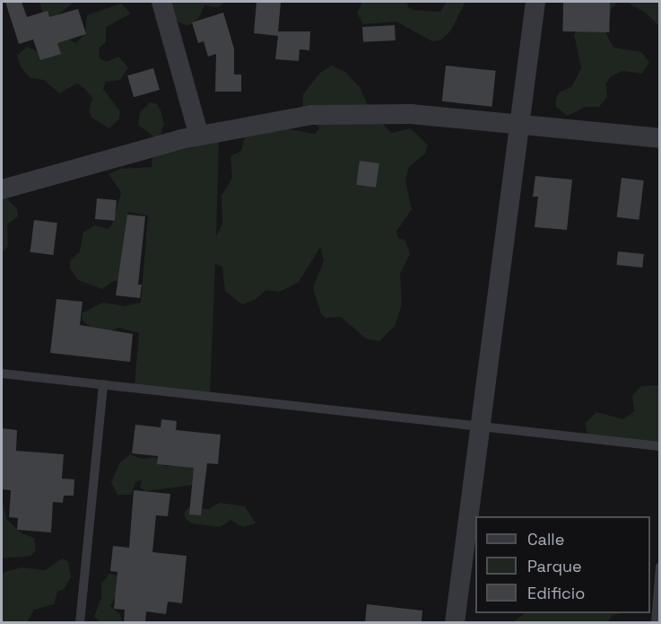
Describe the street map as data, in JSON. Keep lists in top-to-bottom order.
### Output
{
  "legend": ["Calle", "Parque", "Edificio"]
}
